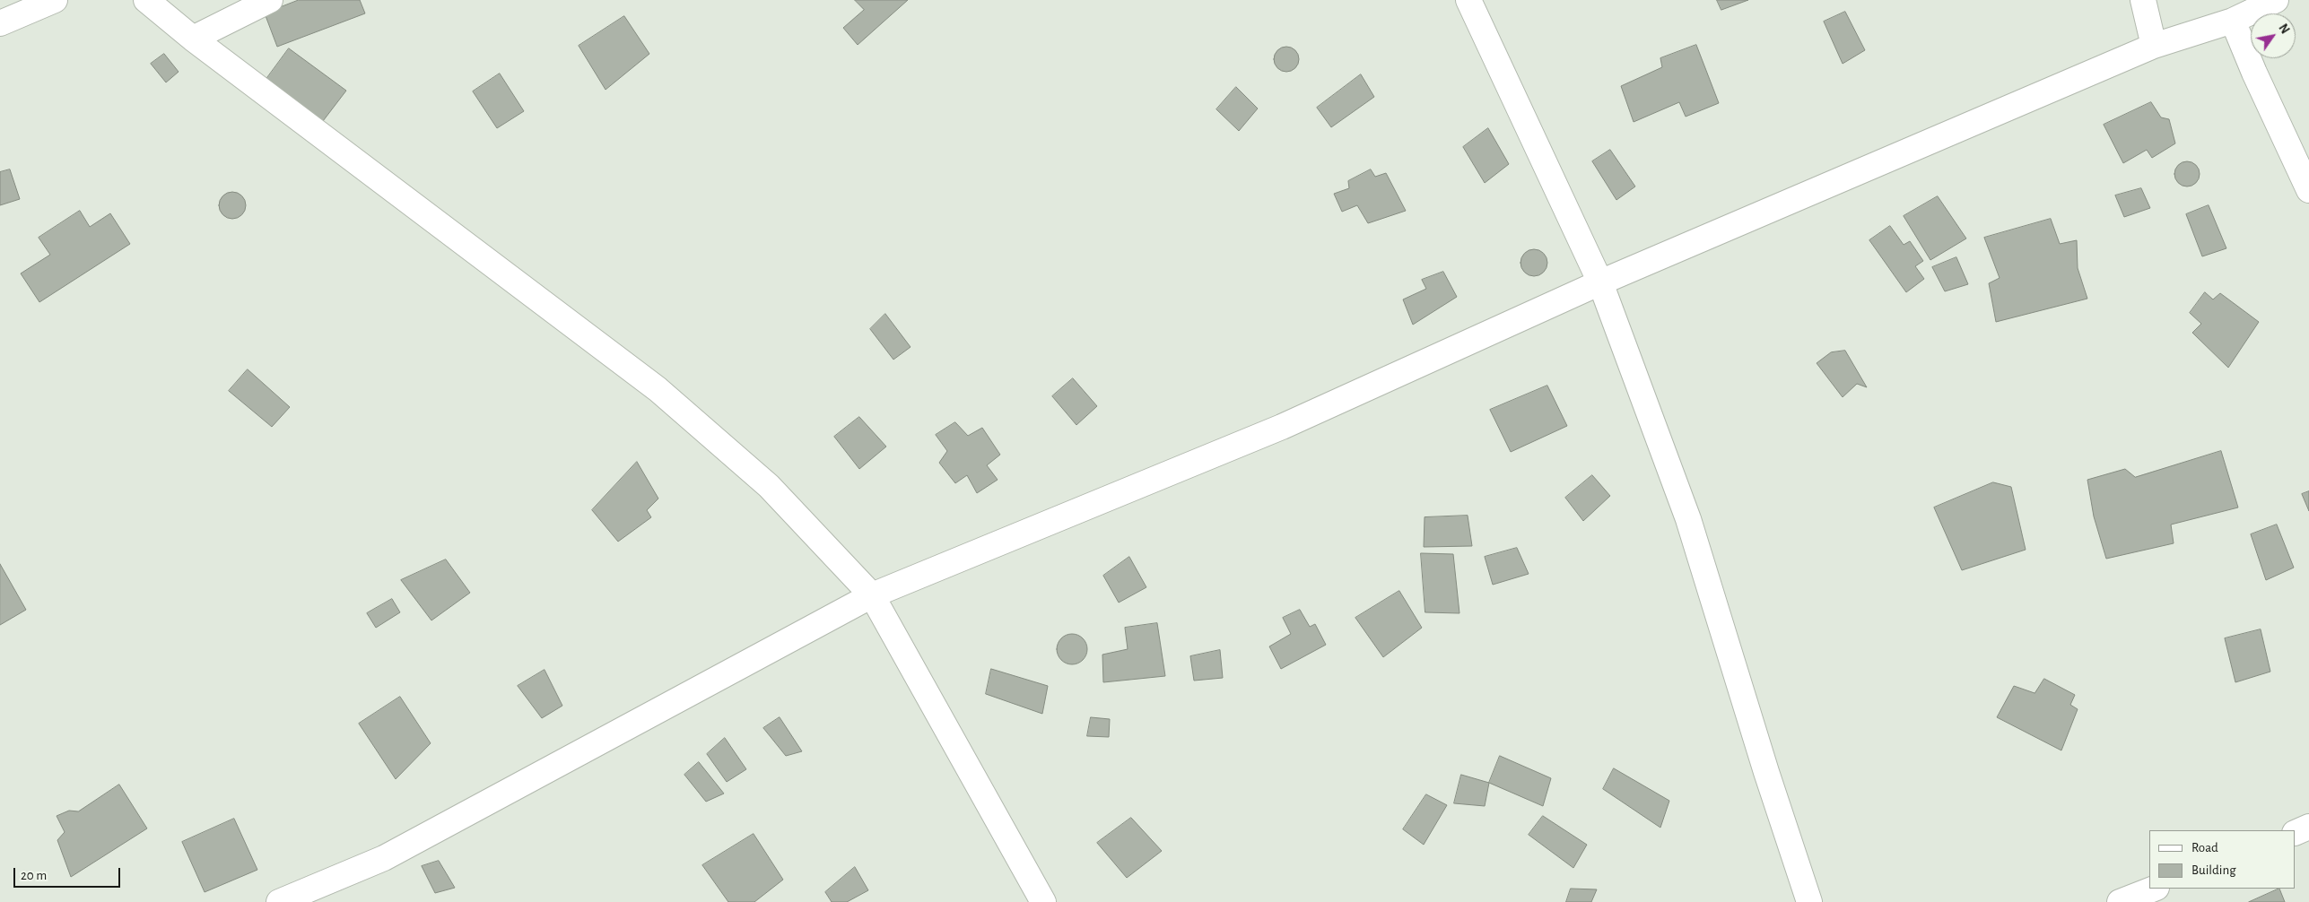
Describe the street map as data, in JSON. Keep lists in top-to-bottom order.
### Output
{
  "legend": ["Road", "Building"],
  "scale_bar": "20 m",
  "north": "top right"
}
